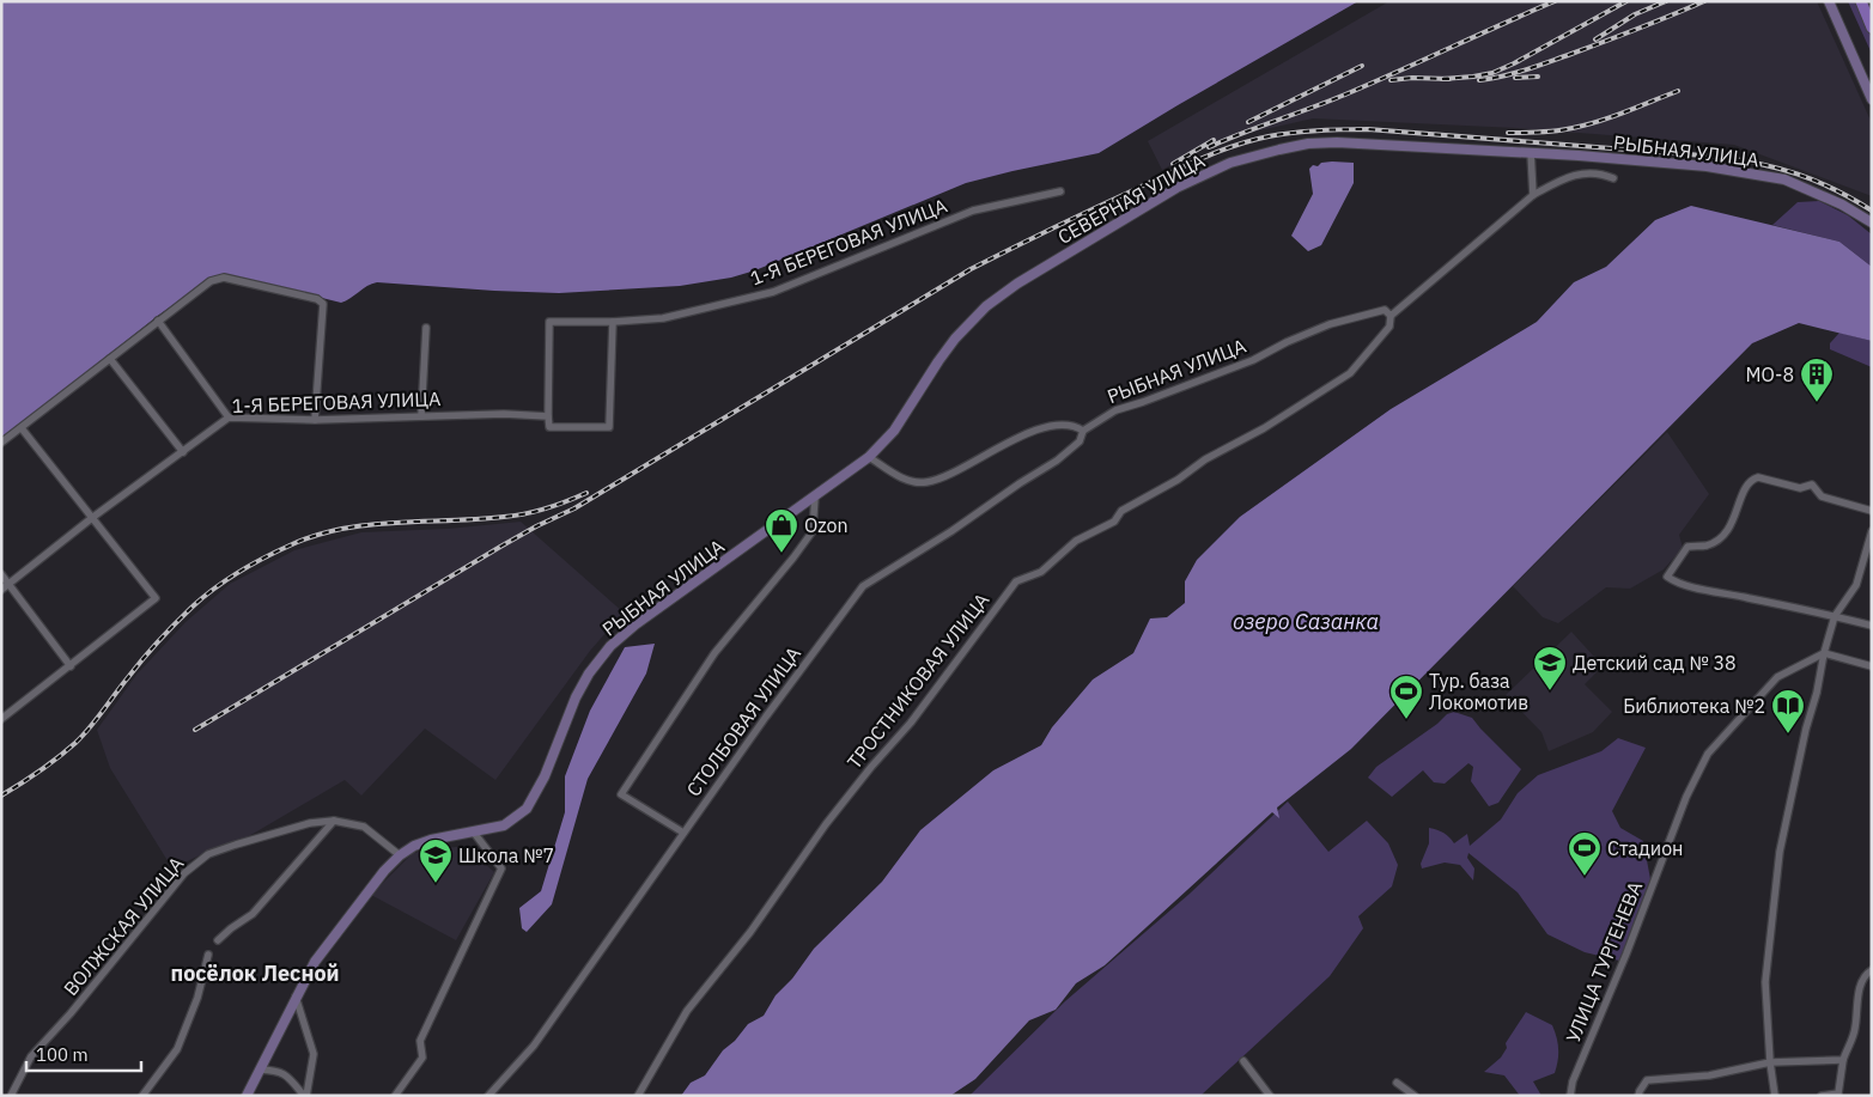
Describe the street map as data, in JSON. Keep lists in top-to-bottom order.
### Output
{
  "streets": {
    "street": [
      "РЫБНАЯ УЛИЦА",
      "СЕВЕРНАЯ УЛИЦА",
      "1-Я БЕРЕГОВАЯ УЛИЦА",
      "ТРОСТНИКОВАЯ УЛИЦА",
      "СТОЛБОВАЯ УЛИЦА",
      "ВОЛЖСКАЯ УЛИЦА",
      "УЛИЦА ТУРГЕНЕВА"
    ]
  },
  "crossings": [
    ["РЫБНАЯ УЛИЦА", "СЕВЕРНАЯ УЛИЦА"],
    ["РЫБНАЯ УЛИЦА", "ТРОСТНИКОВАЯ УЛИЦА"],
    ["РЫБНАЯ УЛИЦА", "СТОЛБОВАЯ УЛИЦА"],
    ["РЫБНАЯ УЛИЦА", "ВОЛЖСКАЯ УЛИЦА"]
  ],
  "districts": ["посёлок Лесной"],
  "water": ["озеро Сазанка"],
  "places": {
    "building": ["MO-8"],
    "shop": ["Ozon"],
    "school or university": ["Детский сад № 38", "Школа №7"],
    "sports": ["Тур. база Локомотив", "Стадион"],
    "library": ["Библиотека №2"]
  },
  "scale_bar": "100 m"
}
